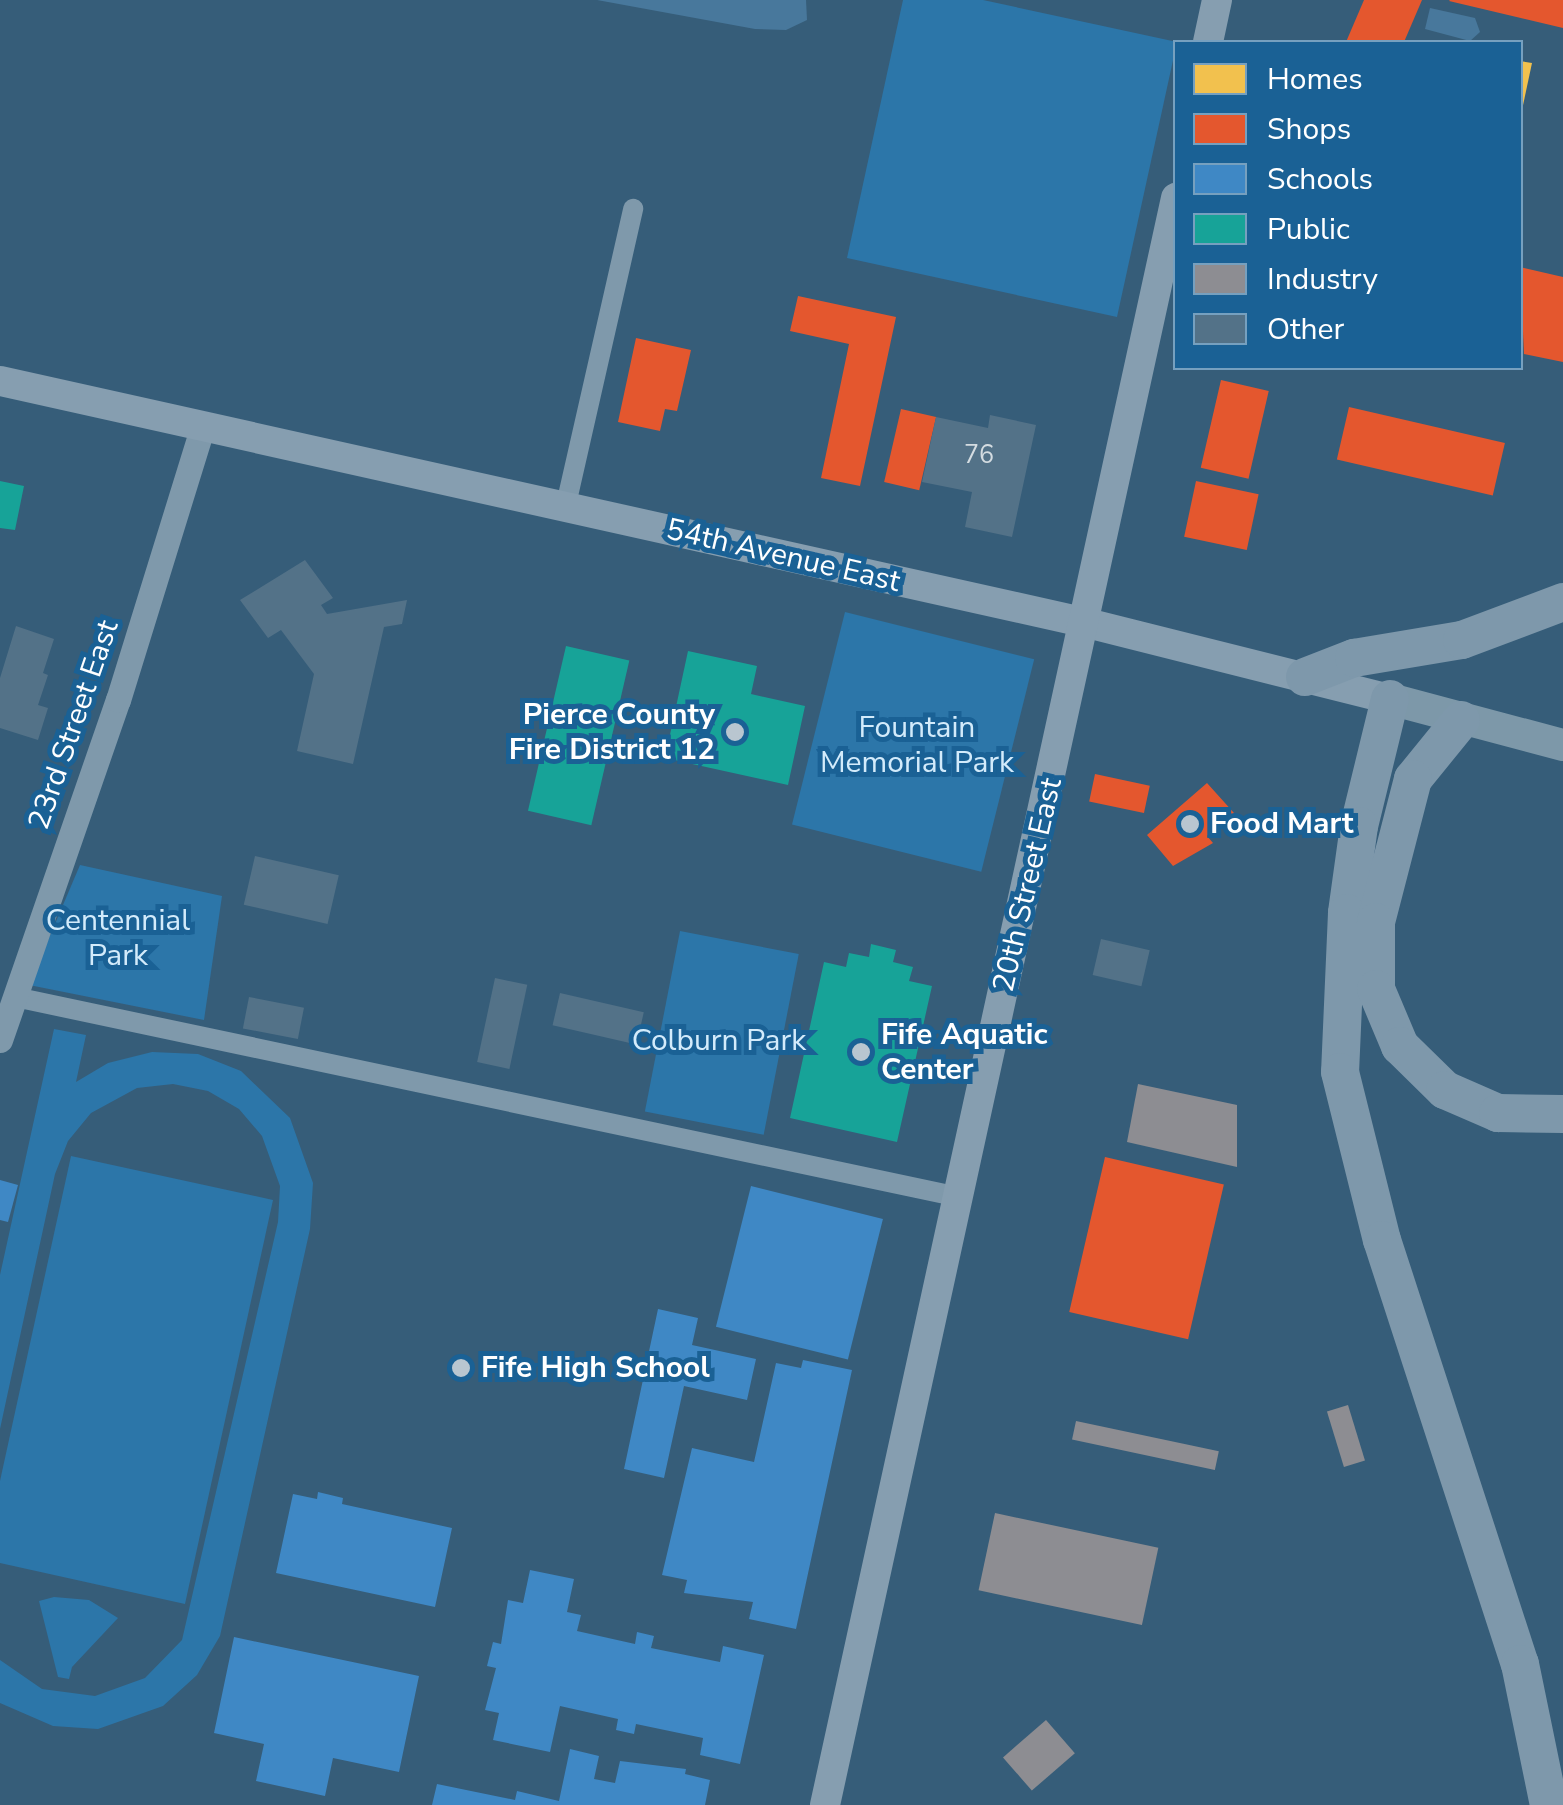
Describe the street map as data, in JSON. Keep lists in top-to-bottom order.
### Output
{
  "streets": {
    "main road": ["54th Avenue East", "20th Street East"],
    "street": ["23rd Street East"]
  },
  "crossings": [
    ["54th Avenue East", "23rd Street East"],
    ["54th Avenue East", "20th Street East"]
  ],
  "parks": ["Fountain Memorial Park", "Centennial Park", "Colburn Park"],
  "places": [
    "Pierce County Fire District 12",
    "Food Mart",
    "Fife Aquatic Center",
    "Fife High School"
  ],
  "house_numbers": ["76"],
  "legend": [
    "Homes",
    "Shops",
    "Schools",
    "Public",
    "Industry",
    "Other"
  ]
}
